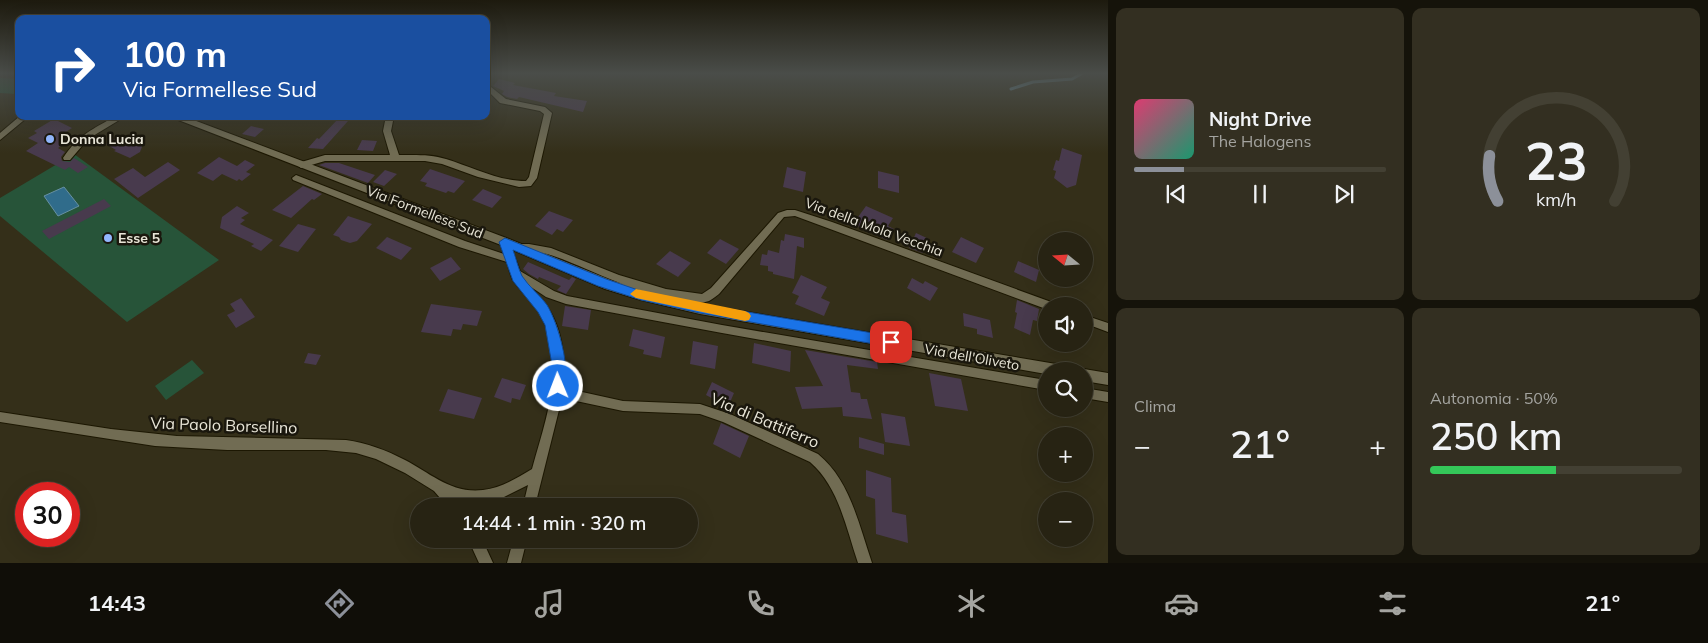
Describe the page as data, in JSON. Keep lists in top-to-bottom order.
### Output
{
  "streets": {
    "street": [
      "Via Formellese Sud",
      "Via della Mola Vecchia",
      "Via dell'Oliveto",
      "Via di Battiferro",
      "Via Paolo Borsellino"
    ]
  },
  "crossings": [
    ["Via Formellese Sud", "Via della Mola Vecchia"]
  ],
  "places": ["Donna Lucia", "Esse 5"],
  "north": "left",
  "page": {
    "turn": ["100 m", "Via Formellese Sud"],
    "song": ["Night Drive", "The Halogens"],
    "map_buttons": ["+", "−"],
    "tile": [
      "Clima",
      ["Autonomia · 50%", "250 km"]
    ],
    "heat": ["−", "21°", "+"],
    "limit": "30",
    "trip": "14:44 · 1 min · 320 m",
    "tabs": ["14:43", "21°"],
    "gauge": ["23", "km/h"]
  }
}
